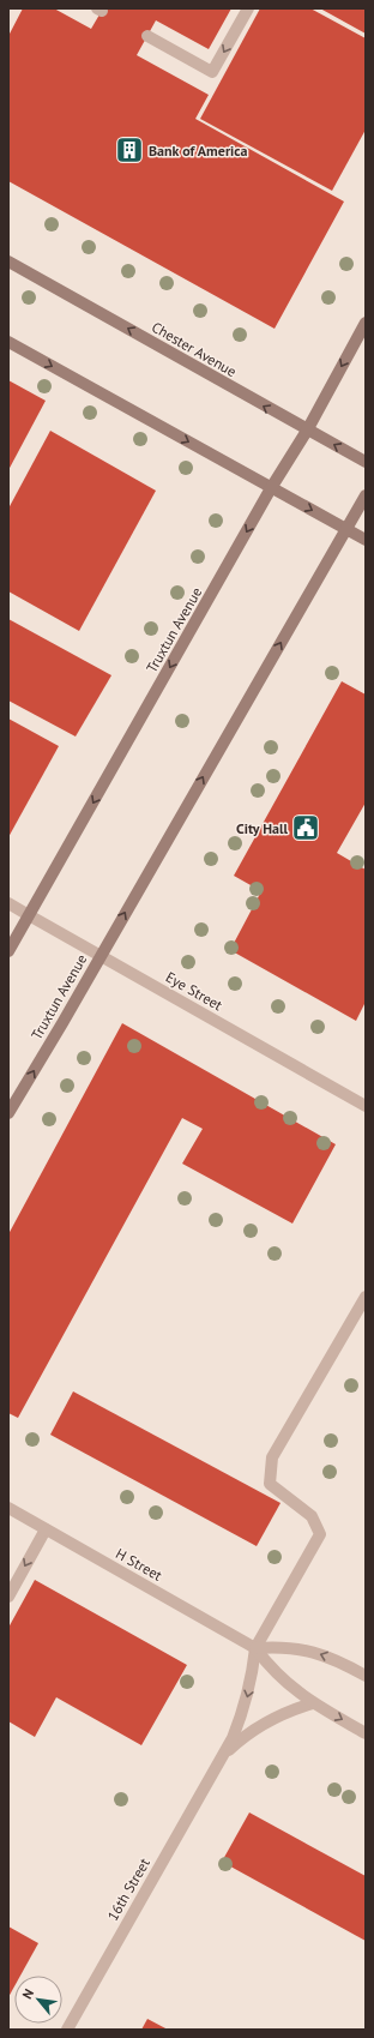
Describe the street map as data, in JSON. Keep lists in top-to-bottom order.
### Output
{
  "streets": {
    "main road": ["Chester Avenue", "Truxtun Avenue"],
    "street": ["Eye Street", "H Street", "16th Street"]
  },
  "crossings": [
    ["Chester Avenue", "Truxtun Avenue"],
    ["Truxtun Avenue", "Eye Street"],
    ["H Street", "16th Street"]
  ],
  "places": {
    "building": ["Bank of America"],
    "public building": ["City Hall"]
  },
  "north": "top left"
}
